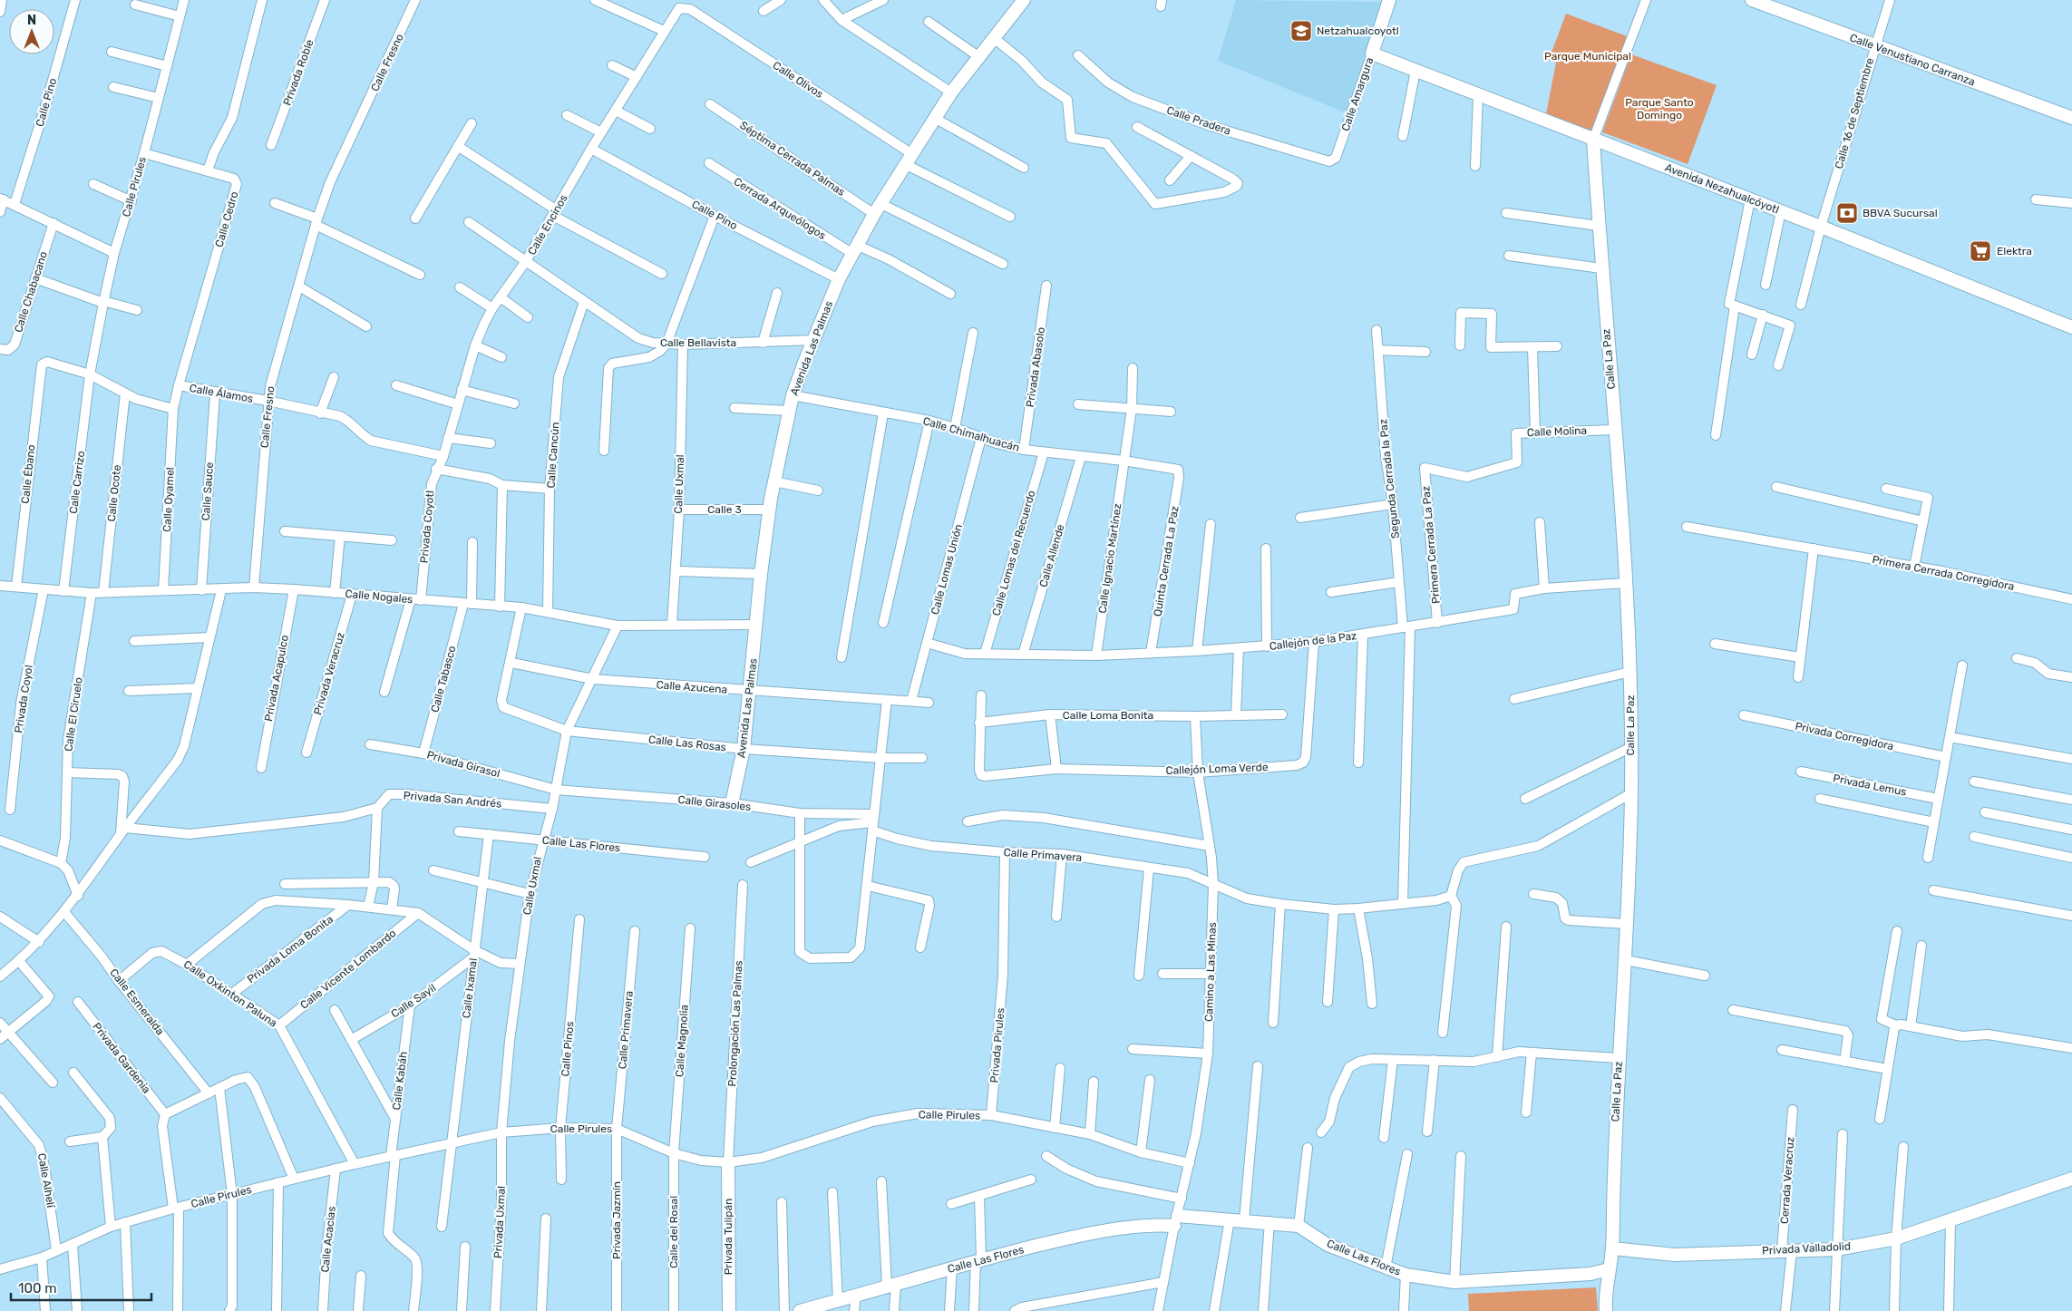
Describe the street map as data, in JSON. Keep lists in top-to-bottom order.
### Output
{
  "streets": {
    "main road": [
      "Calle Venustiano Carranza",
      "Calle Amargura",
      "Avenida Nezahualcóyotl",
      "Avenida Las Palmas",
      "Calle La Paz",
      "Calle Las Flores",
      "Privada Tulipán",
      "Privada Valladolid"
    ],
    "street": [
      "Calle Fresno",
      "Privada Roble",
      "Calle Olivos",
      "Calle Pino",
      "Calle 16 de Septiembre",
      "Calle Pradera",
      "Séptima Cerrada Palmas",
      "Calle Pirules",
      "Cerrada Arqueólogos",
      "Calle Cedro",
      "Calle Encinos",
      "Calle Chabacano",
      "Calle Bellavista",
      "Privada Abasolo",
      "Calle Álamos",
      "Calle Molina",
      "Calle Chimalhuacán",
      "Calle Cancún",
      "Calle Ébano",
      "Segunda Cerrada la Paz",
      "Calle Carrizo",
      "Calle Uxmal",
      "Calle Sauce",
      "Calle Ocote",
      "Calle Oyamel",
      "Calle 3",
      "Privada Coyotl",
      "Primera Cerrada La Paz",
      "Calle Lomas del Recuerdo",
      "Calle Allende",
      "Calle Ignacio Martínez",
      "Quinta Cerrada La Paz",
      "Calle Lomas Unión",
      "Primera Cerrada Corregidora",
      "Calle Nogales",
      "Callejón de la Paz",
      "Privada Veracruz",
      "Privada Acapulco",
      "Calle Tabasco",
      "Calle Azucena",
      "Privada Coyol",
      "Calle El Ciruelo",
      "Calle Loma Bonita",
      "Privada Corregidora",
      "Calle Las Rosas",
      "Privada Girasol",
      "Callejón Loma Verde",
      "Privada Lemus",
      "Privada San Andrés",
      "Calle Girasoles",
      "Calle Primavera",
      "Privada Loma Bonita",
      "Calle Vicente Lombardo",
      "Camino a Las Minas",
      "Calle Ixamal",
      "Calle Oxkinton Paluna",
      "Calle Sayil",
      "Calle Esmeralda",
      "Prolongación Las Palmas",
      "Calle Magnolia",
      "Privada Pirules",
      "Calle Pinos",
      "Privada Gardenia",
      "Calle Kabáh",
      "Calle Alhelí",
      "Cerrada Veracruz",
      "Privada Jazmín",
      "Privada Uxmal",
      "Calle del Rosal",
      "Calle Acacias"
    ]
  },
  "crossings": [
    ["Calle Venustiano Carranza", "Calle 16 de Septiembre"],
    ["Calle Fresno", "Calle Álamos"],
    ["Calle Fresno", "Calle Nogales"],
    ["Calle Olivos", "Calle Encinos"],
    ["Calle Olivos", "Avenida Las Palmas"],
    ["Calle Amargura", "Calle Pradera"],
    ["Calle Amargura", "Avenida Nezahualcóyotl"],
    ["Calle Pino", "Calle Encinos"],
    ["Calle Pino", "Avenida Las Palmas"],
    ["Calle 16 de Septiembre", "Avenida Nezahualcóyotl"],
    ["Séptima Cerrada Palmas", "Avenida Las Palmas"],
    ["Calle Pirules", "Calle Cedro"],
    ["Calle Pirules", "Calle Ébano"],
    ["Calle Pirules", "Calle Carrizo"],
    ["Calle Pirules", "Calle Uxmal"],
    ["Calle Pirules", "Calle Primavera"],
    ["Calle Pirules", "Camino a Las Minas"],
    ["Calle Pirules", "Calle Ixamal"],
    ["Calle Pirules", "Calle Oxkinton Paluna"],
    ["Calle Pirules", "Prolongación Las Palmas"],
    ["Calle Pirules", "Calle Magnolia"],
    ["Calle Pirules", "Privada Pirules"],
    ["Calle Pirules", "Calle Pinos"],
    ["Calle Pirules", "Calle Kabáh"],
    ["Calle Pirules", "Calle Alhelí"],
    ["Calle Pirules", "Privada Jazmín"],
    ["Calle Pirules", "Privada Uxmal"],
    ["Calle Pirules", "Calle del Rosal"],
    ["Calle Pirules", "Privada Tulipán"],
    ["Calle Pirules", "Calle Acacias"],
    ["Avenida Nezahualcóyotl", "Calle La Paz"],
    ["Cerrada Arqueólogos", "Avenida Las Palmas"],
    ["Calle Cedro", "Calle Álamos"],
    ["Calle Cedro", "Calle Oyamel"],
    ["Calle Encinos", "Calle Bellavista"],
    ["Calle Encinos", "Calle Álamos"],
    ["Calle Encinos", "Privada Coyotl"],
    ["Calle Bellavista", "Avenida Las Palmas"],
    ["Calle Bellavista", "Calle Cancún"],
    ["Calle Bellavista", "Calle Uxmal"],
    ["Avenida Las Palmas", "Calle Chimalhuacán"],
    ["Avenida Las Palmas", "Calle 3"],
    ["Avenida Las Palmas", "Calle Nogales"],
    ["Avenida Las Palmas", "Calle Azucena"],
    ["Avenida Las Palmas", "Calle Las Rosas"],
    ["Avenida Las Palmas", "Calle Girasoles"],
    ["Calle La Paz", "Calle Molina"],
    ["Calle La Paz", "Callejón de la Paz"],
    ["Calle La Paz", "Calle Las Flores"],
    ["Calle La Paz", "Privada Valladolid"],
    ["Privada Abasolo", "Calle Chimalhuacán"],
    ["Calle Álamos", "Calle Sauce"],
    ["Calle Álamos", "Privada Coyotl"],
    ["Calle Molina", "Primera Cerrada La Paz"],
    ["Calle Chimalhuacán", "Calle Lomas del Recuerdo"],
    ["Calle Chimalhuacán", "Calle Allende"],
    ["Calle Chimalhuacán", "Calle Ignacio Martínez"],
    ["Calle Chimalhuacán", "Quinta Cerrada La Paz"],
    ["Calle Chimalhuacán", "Calle Lomas Unión"],
    ["Calle Cancún", "Calle Nogales"],
    ["Calle Ébano", "Calle Carrizo"],
    ["Calle Ébano", "Calle Nogales"],
    ["Segunda Cerrada la Paz", "Callejón de la Paz"],
    ["Segunda Cerrada la Paz", "Calle Primavera"],
    ["Calle Carrizo", "Calle Nogales"],
    ["Calle Uxmal", "Calle 3"],
    ["Calle Uxmal", "Calle Nogales"],
    ["Calle Uxmal", "Calle Azucena"],
    ["Calle Uxmal", "Calle Las Rosas"],
    ["Calle Uxmal", "Privada Girasol"],
    ["Calle Uxmal", "Privada San Andrés"],
    ["Calle Uxmal", "Calle Girasoles"],
    ["Calle Uxmal", "Calle Las Flores"],
    ["Calle Uxmal", "Privada Uxmal"],
    ["Calle Sauce", "Calle Nogales"],
    ["Calle Ocote", "Calle Nogales"],
    ["Calle Oyamel", "Calle Nogales"],
    ["Privada Coyotl", "Calle Nogales"],
    ["Primera Cerrada La Paz", "Callejón de la Paz"],
    ["Calle Lomas del Recuerdo", "Callejón de la Paz"],
    ["Calle Allende", "Callejón de la Paz"],
    ["Calle Ignacio Martínez", "Callejón de la Paz"],
    ["Quinta Cerrada La Paz", "Callejón de la Paz"],
    ["Calle Lomas Unión", "Callejón de la Paz"],
    ["Calle Lomas Unión", "Calle Azucena"],
    ["Calle Nogales", "Privada Veracruz"],
    ["Calle Nogales", "Privada Acapulco"],
    ["Calle Nogales", "Calle Tabasco"],
    ["Calle Nogales", "Privada Coyol"],
    ["Calle Nogales", "Calle El Ciruelo"],
    ["Callejón de la Paz", "Callejón Loma Verde"],
    ["Calle Tabasco", "Privada Girasol"],
    ["Calle Azucena", "Calle Las Rosas"],
    ["Calle Loma Bonita", "Callejón Loma Verde"],
    ["Calle Loma Bonita", "Camino a Las Minas"],
    ["Privada Girasol", "Calle Girasoles"],
    ["Callejón Loma Verde", "Camino a Las Minas"],
    ["Calle Girasoles", "Calle Primavera"],
    ["Calle Las Flores", "Camino a Las Minas"],
    ["Calle Las Flores", "Calle Ixamal"],
    ["Calle Primavera", "Camino a Las Minas"],
    ["Calle Primavera", "Privada Pirules"],
    ["Calle Primavera", "Privada Jazmín"],
    ["Privada Loma Bonita", "Calle Oxkinton Paluna"],
    ["Calle Vicente Lombardo", "Calle Oxkinton Paluna"],
    ["Calle Ixamal", "Calle Sayil"],
    ["Calle Oxkinton Paluna", "Calle Esmeralda"],
    ["Calle Sayil", "Calle Kabáh"],
    ["Prolongación Las Palmas", "Privada Tulipán"],
    ["Calle Magnolia", "Calle del Rosal"],
    ["Cerrada Veracruz", "Privada Valladolid"]
  ],
  "parks": ["Parque Municipal", "Parque Santo Domingo"],
  "places": {
    "school or university": ["Netzahualcoyotl"],
    "bank": ["BBVA Sucursal"],
    "supermarket": ["Elektra"]
  },
  "scale_bar": "100 m",
  "north": "top"
}
